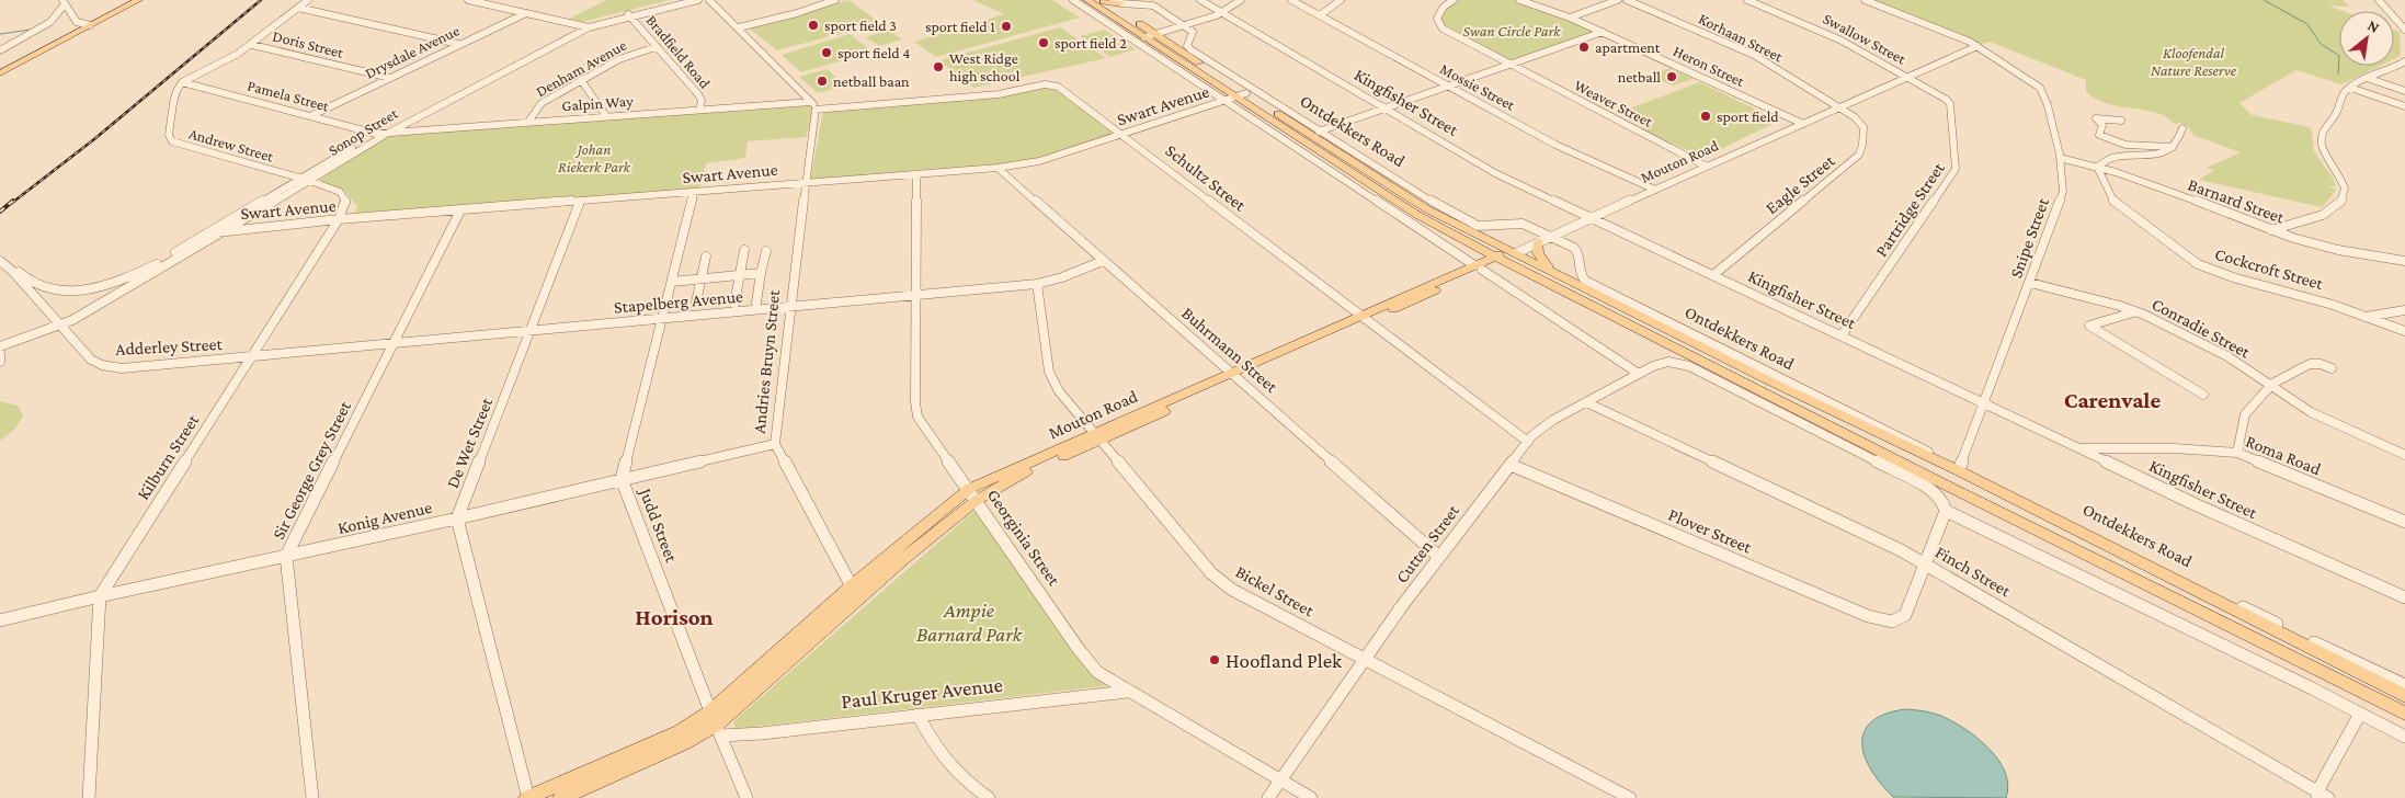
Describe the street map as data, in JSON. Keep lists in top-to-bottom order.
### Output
{
  "streets": {
    "main road": ["Ontdekkers Road", "Mouton Road", "Paul Kruger Avenue"],
    "street": [
      "Korhaan Street",
      "Swallow Street",
      "Doris Street",
      "Drysdale Avenue",
      "Bradfield Road",
      "Heron Street",
      "Denham Avenue",
      "Mossie Street",
      "Pamela Street",
      "Kingfisher Street",
      "Galpin Way",
      "Weaver Street",
      "Swart Avenue",
      "Sonop Street",
      "Andrew Street",
      "Schultz Street",
      "Eagle Street",
      "Barnard Street",
      "Partridge Street",
      "Snipe Street",
      "Cockcroft Street",
      "Stapelberg Avenue",
      "Conradie Street",
      "Adderley Street",
      "Buhrmann Street",
      "Andries Bruyn Street",
      "De Wet Street",
      "Roma Road",
      "Kilburn Street",
      "Sir George Grey Street",
      "Konig Avenue",
      "Judd Street",
      "Plover Street",
      "Georginia Street",
      "Cutten Street",
      "Finch Street",
      "Bickel Street"
    ]
  },
  "crossings": [
    ["Korhaan Street", "Mouton Road"],
    ["Korhaan Street", "Eagle Street"],
    ["Swallow Street", "Mouton Road"],
    ["Swallow Street", "Partridge Street"],
    ["Doris Street", "Drysdale Avenue"],
    ["Drysdale Avenue", "Pamela Street"],
    ["Bradfield Road", "Denham Avenue"],
    ["Bradfield Road", "Galpin Way"],
    ["Bradfield Road", "Sonop Street"],
    ["Heron Street", "Mouton Road"],
    ["Denham Avenue", "Galpin Way"],
    ["Mossie Street", "Mouton Road"],
    ["Pamela Street", "Galpin Way"],
    ["Pamela Street", "Sonop Street"],
    ["Pamela Street", "Andrew Street"],
    ["Kingfisher Street", "Mouton Road"],
    ["Kingfisher Street", "Eagle Street"],
    ["Kingfisher Street", "Partridge Street"],
    ["Kingfisher Street", "Snipe Street"],
    ["Kingfisher Street", "Roma Road"],
    ["Galpin Way", "Sonop Street"],
    ["Galpin Way", "Schultz Street"],
    ["Galpin Way", "Andries Bruyn Street"],
    ["Weaver Street", "Mouton Road"],
    ["Swart Avenue", "Ontdekkers Road"],
    ["Swart Avenue", "Sonop Street"],
    ["Swart Avenue", "Schultz Street"],
    ["Swart Avenue", "Buhrmann Street"],
    ["Swart Avenue", "Andries Bruyn Street"],
    ["Swart Avenue", "De Wet Street"],
    ["Swart Avenue", "Kilburn Street"],
    ["Swart Avenue", "Sir George Grey Street"],
    ["Swart Avenue", "Judd Street"],
    ["Swart Avenue", "Georginia Street"],
    ["Ontdekkers Road", "Mouton Road"],
    ["Ontdekkers Road", "Snipe Street"],
    ["Ontdekkers Road", "Cutten Street"],
    ["Sonop Street", "Andrew Street"],
    ["Sonop Street", "Adderley Street"],
    ["Sonop Street", "Kilburn Street"],
    ["Andrew Street", "Kilburn Street"],
    ["Mouton Road", "Schultz Street"],
    ["Mouton Road", "Eagle Street"],
    ["Mouton Road", "Partridge Street"],
    ["Mouton Road", "Snipe Street"],
    ["Mouton Road", "Buhrmann Street"],
    ["Mouton Road", "Andries Bruyn Street"],
    ["Mouton Road", "Judd Street"],
    ["Mouton Road", "Georginia Street"],
    ["Mouton Road", "Bickel Street"],
    ["Mouton Road", "Paul Kruger Avenue"],
    ["Schultz Street", "Andries Bruyn Street"],
    ["Schultz Street", "Cutten Street"],
    ["Barnard Street", "Snipe Street"],
    ["Barnard Street", "Cockcroft Street"],
    ["Snipe Street", "Conradie Street"],
    ["Stapelberg Avenue", "Adderley Street"],
    ["Stapelberg Avenue", "Buhrmann Street"],
    ["Stapelberg Avenue", "Andries Bruyn Street"],
    ["Stapelberg Avenue", "De Wet Street"],
    ["Stapelberg Avenue", "Kilburn Street"],
    ["Stapelberg Avenue", "Sir George Grey Street"],
    ["Stapelberg Avenue", "Judd Street"],
    ["Stapelberg Avenue", "Georginia Street"],
    ["Stapelberg Avenue", "Bickel Street"],
    ["Adderley Street", "Kilburn Street"],
    ["Buhrmann Street", "Cutten Street"],
    ["Andries Bruyn Street", "Konig Avenue"],
    ["De Wet Street", "Konig Avenue"],
    ["Kilburn Street", "Konig Avenue"],
    ["Sir George Grey Street", "Konig Avenue"],
    ["Konig Avenue", "Judd Street"],
    ["Judd Street", "Paul Kruger Avenue"],
    ["Plover Street", "Cutten Street"],
    ["Plover Street", "Finch Street"],
    ["Georginia Street", "Cutten Street"],
    ["Georginia Street", "Paul Kruger Avenue"],
    ["Cutten Street", "Finch Street"],
    ["Cutten Street", "Bickel Street"]
  ],
  "districts": ["Carenvale", "Horison"],
  "parks": [
    "Swan Circle Park",
    "Kloofendal Nature Reserve",
    "Johan Riekerk Park",
    "Ampie Barnard Park"
  ],
  "places": [
    "sport field 3",
    "sport field 1",
    "sport field 2",
    "apartment",
    "sport field 4",
    "West Ridge high school",
    "netball",
    "netball baan",
    "sport field",
    "Hoofland Plek"
  ],
  "north": "top right"
}
